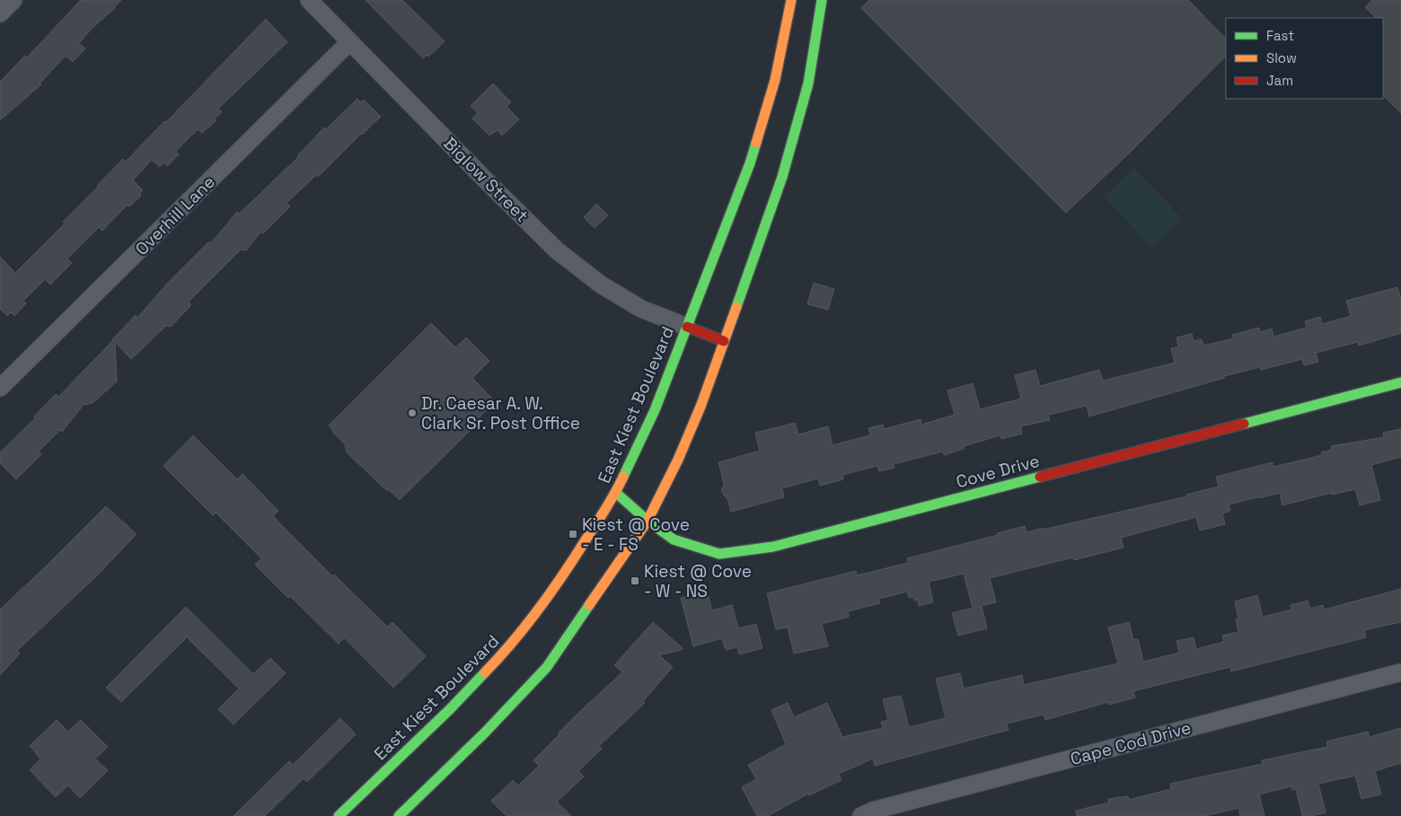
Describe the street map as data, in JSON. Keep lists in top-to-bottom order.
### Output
{
  "streets": {
    "main road": ["East Kiest Boulevard", "Cove Drive"],
    "street": ["Biglow Street", "Overhill Lane", "Cape Cod Drive"]
  },
  "crossings": [
    ["Biglow Street", "Overhill Lane"],
    ["Biglow Street", "East Kiest Boulevard"],
    ["East Kiest Boulevard", "Cove Drive"]
  ],
  "places": {
    "other": ["Dr. Caesar A. W. Clark Sr. Post Office"],
    "transit": ["Kiest @ Cove - E - FS", "Kiest @ Cove - W - NS"]
  },
  "legend": ["Fast", "Slow", "Jam"]
}
